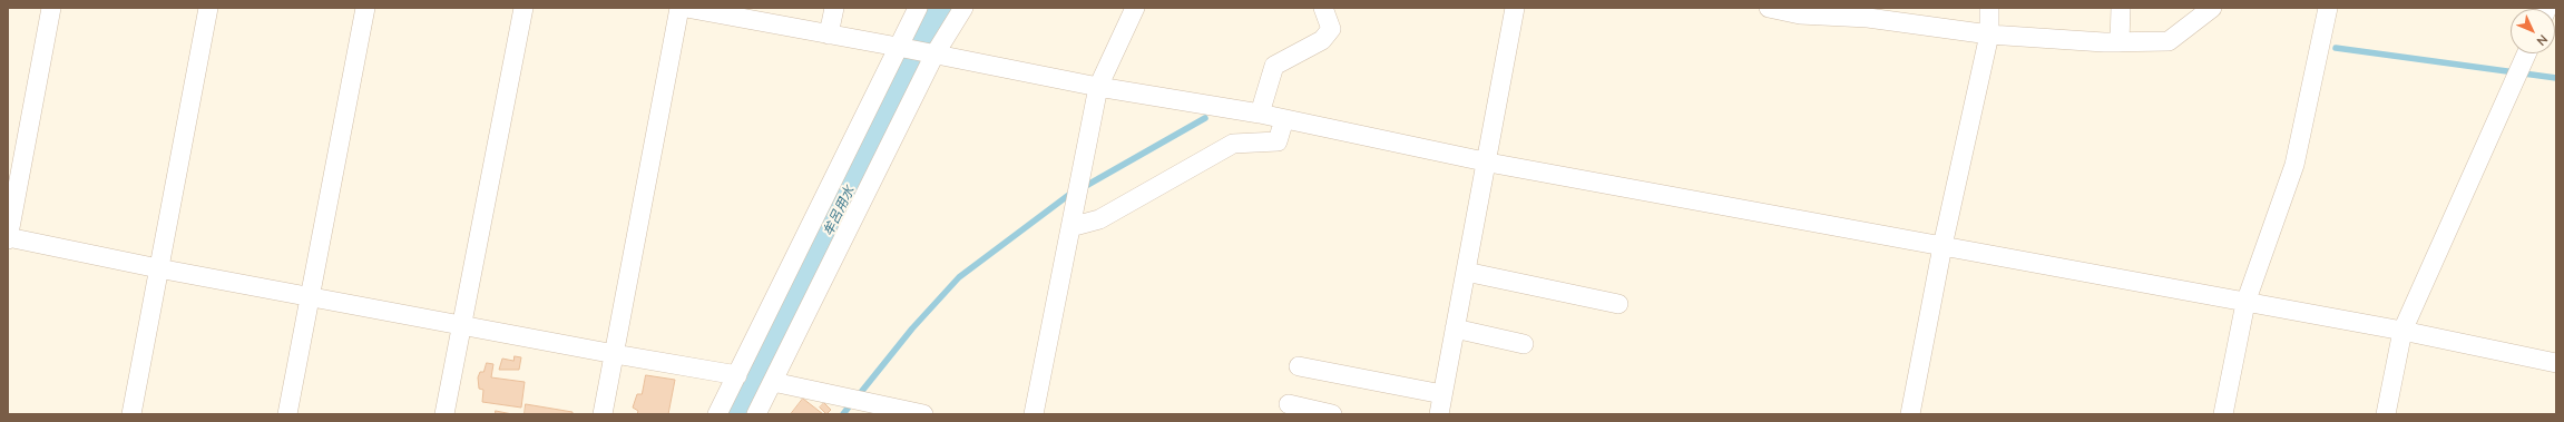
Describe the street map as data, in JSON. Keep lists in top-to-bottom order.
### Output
{
  "water": ["牟呂用水"],
  "north": "bottom right"
}
